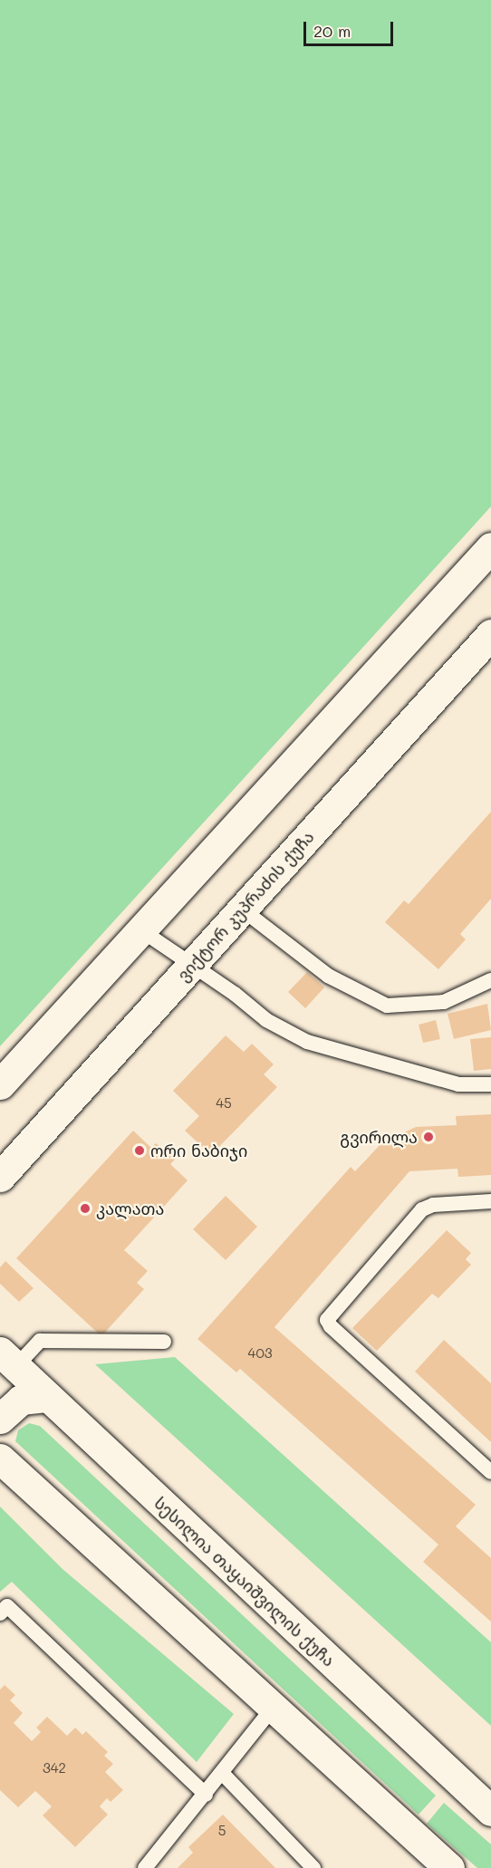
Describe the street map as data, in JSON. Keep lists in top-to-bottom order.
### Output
{
  "streets": {
    "main road": ["ვიქტორ კუპრაძის ქუჩა", "სესილია თაყაიშვილის ქუჩა"]
  },
  "places": ["გვირილა", "ორი ნაბიჯი", "კალათა"],
  "house_numbers": [
    "45",
    "403",
    "342",
    "5"
  ],
  "scale_bar": "20 m"
}
